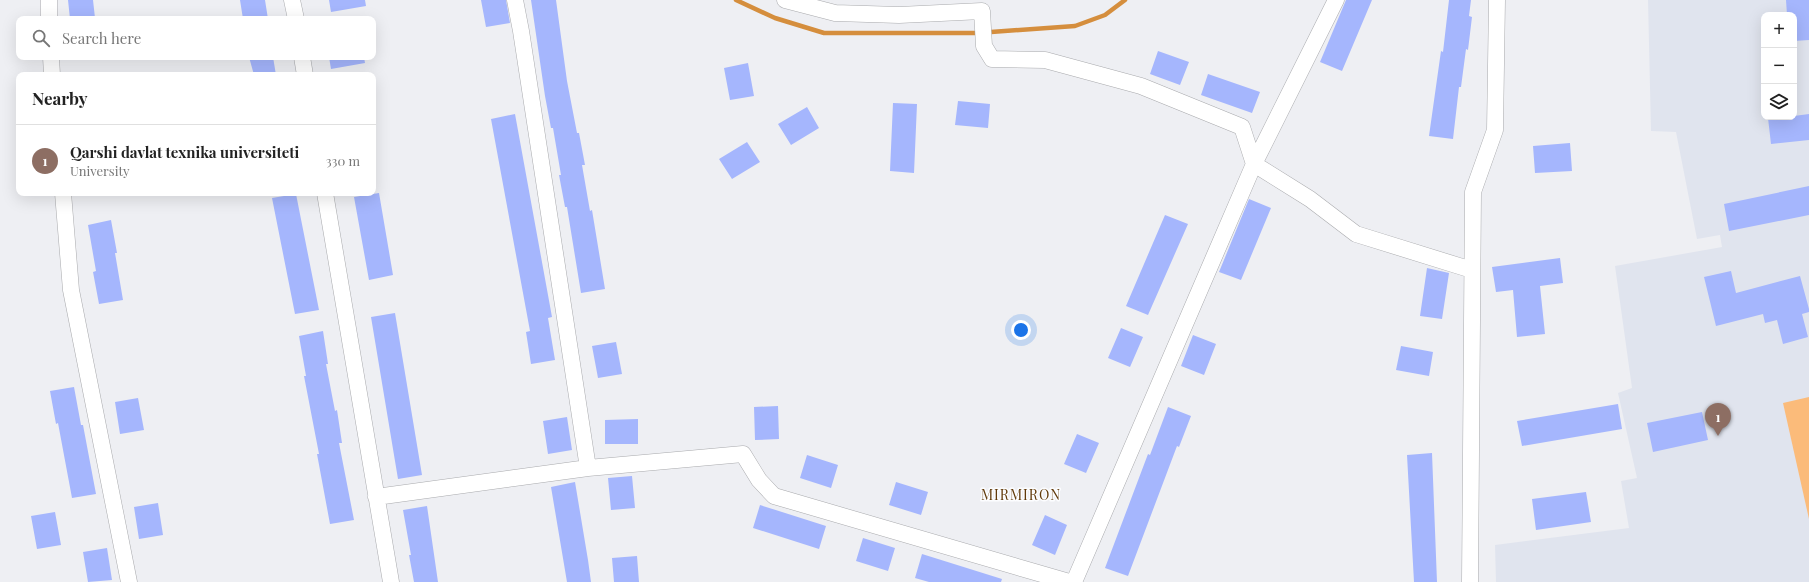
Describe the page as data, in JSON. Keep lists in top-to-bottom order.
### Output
{
  "districts": ["MIRMIRON"],
  "page": {
    "map_buttons": ["+", "−"],
    "search": "Search here",
    "heading": "Nearby",
    "list": [
      {
        "mark": "1",
        "name": "Qarshi davlat texnika universiteti",
        "note": "University",
        "value": "330 m"
      }
    ],
    "pins": "1"
  }
}
